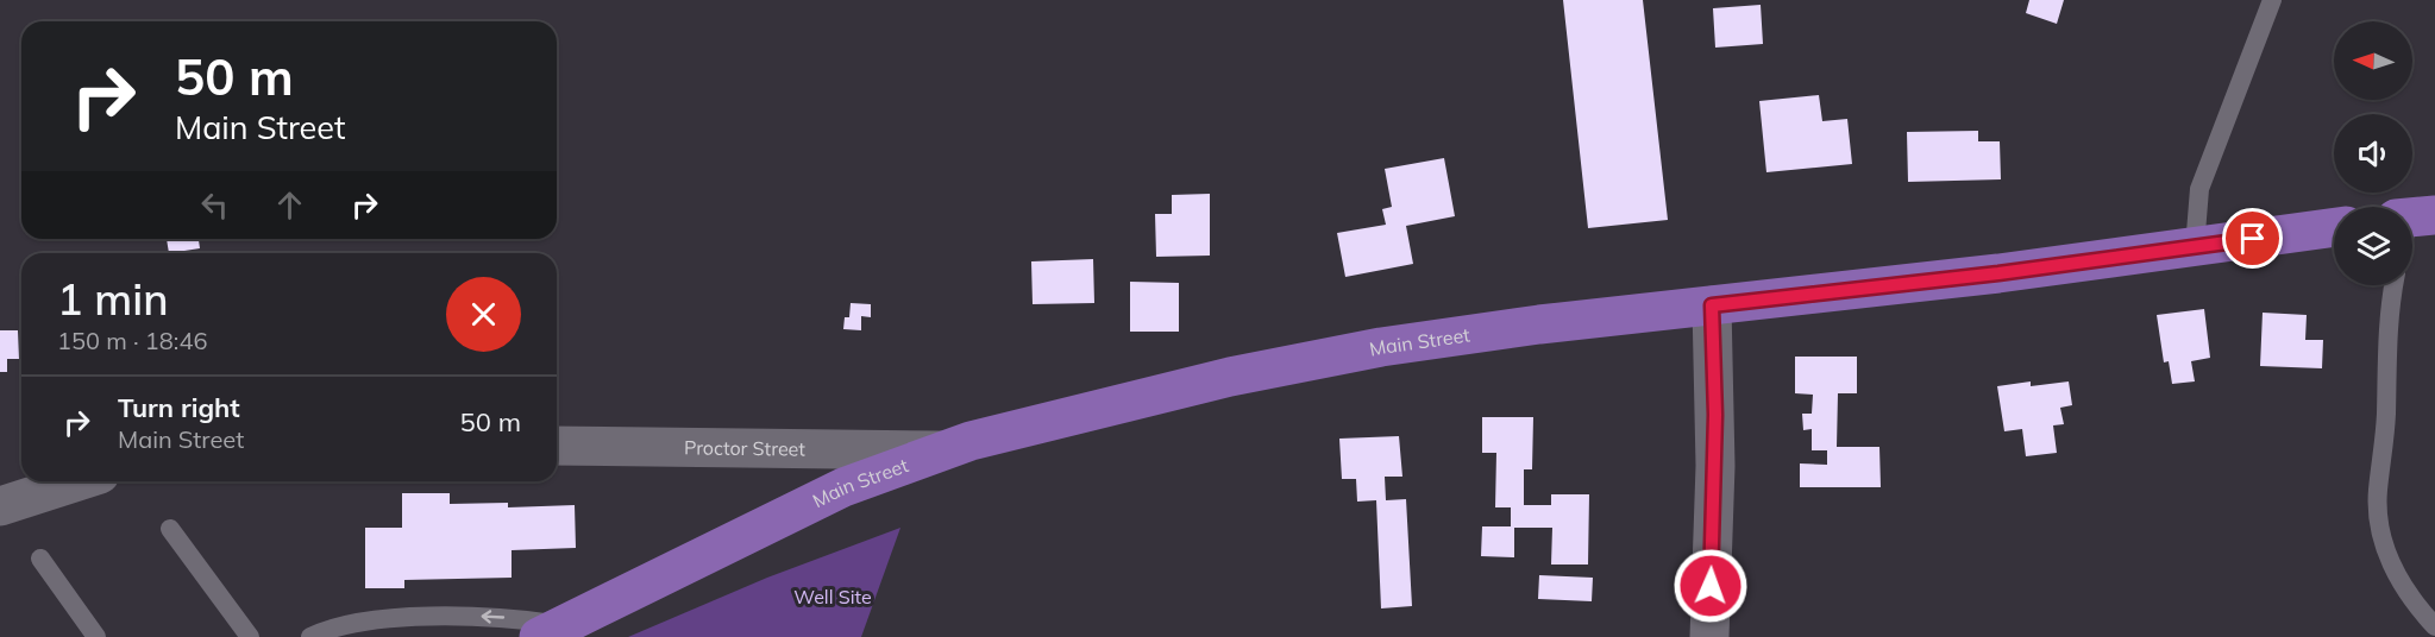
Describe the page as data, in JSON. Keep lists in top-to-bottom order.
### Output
{
  "streets": {
    "main road": ["Main Street"],
    "street": ["Proctor Street"]
  },
  "crossings": [
    ["Main Street", "Proctor Street"]
  ],
  "parks": ["Well Site"],
  "north": "left",
  "page": {
    "turn": ["50 m", "Main Street"],
    "heading": ["1 min", "150 m · 18:46"],
    "list": [
      {
        "name": "Turn right",
        "note": "Main Street",
        "value": "50 m"
      }
    ]
  }
}
